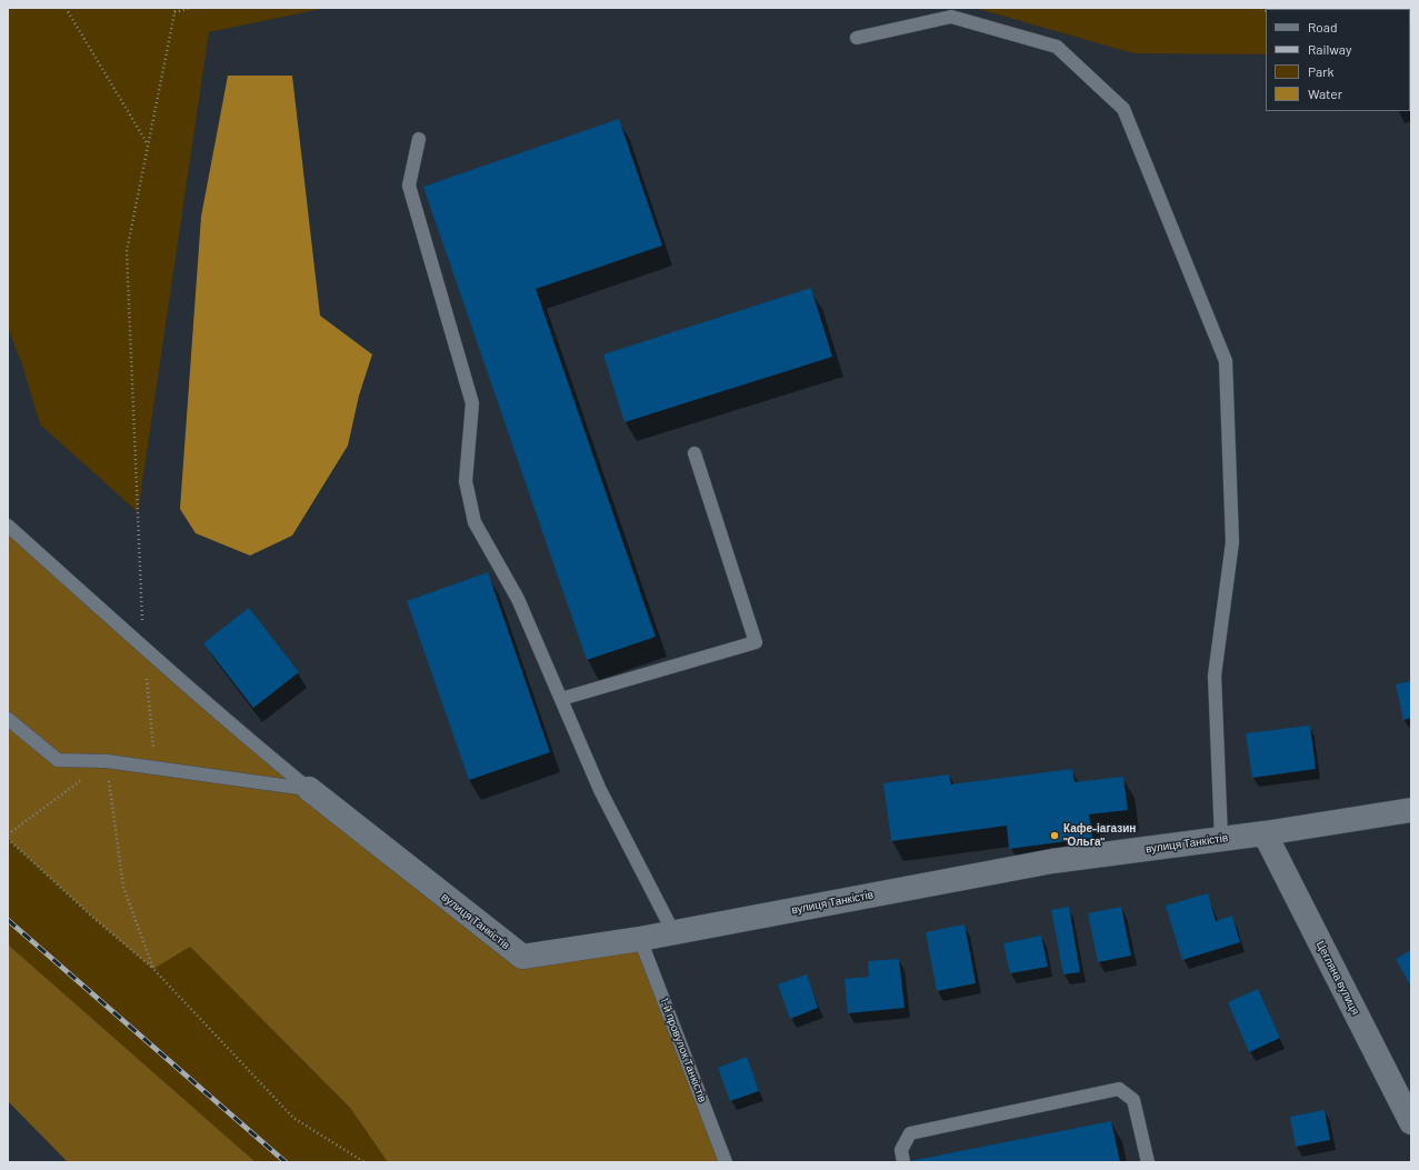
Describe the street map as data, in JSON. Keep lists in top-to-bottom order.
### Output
{
  "streets": {
    "street": ["вулиця Танкістів", "Цегляна вулиця"],
    "lane": ["1-й провулок Танкістів"]
  },
  "crossings": [
    ["вулиця Танкістів", "Цегляна вулиця"],
    ["вулиця Танкістів", "1-й провулок Танкістів"]
  ],
  "places": ["Кафе-іагазин \"Ольга\""],
  "legend": [
    "Road",
    "Railway",
    "Park",
    "Water"
  ]
}
